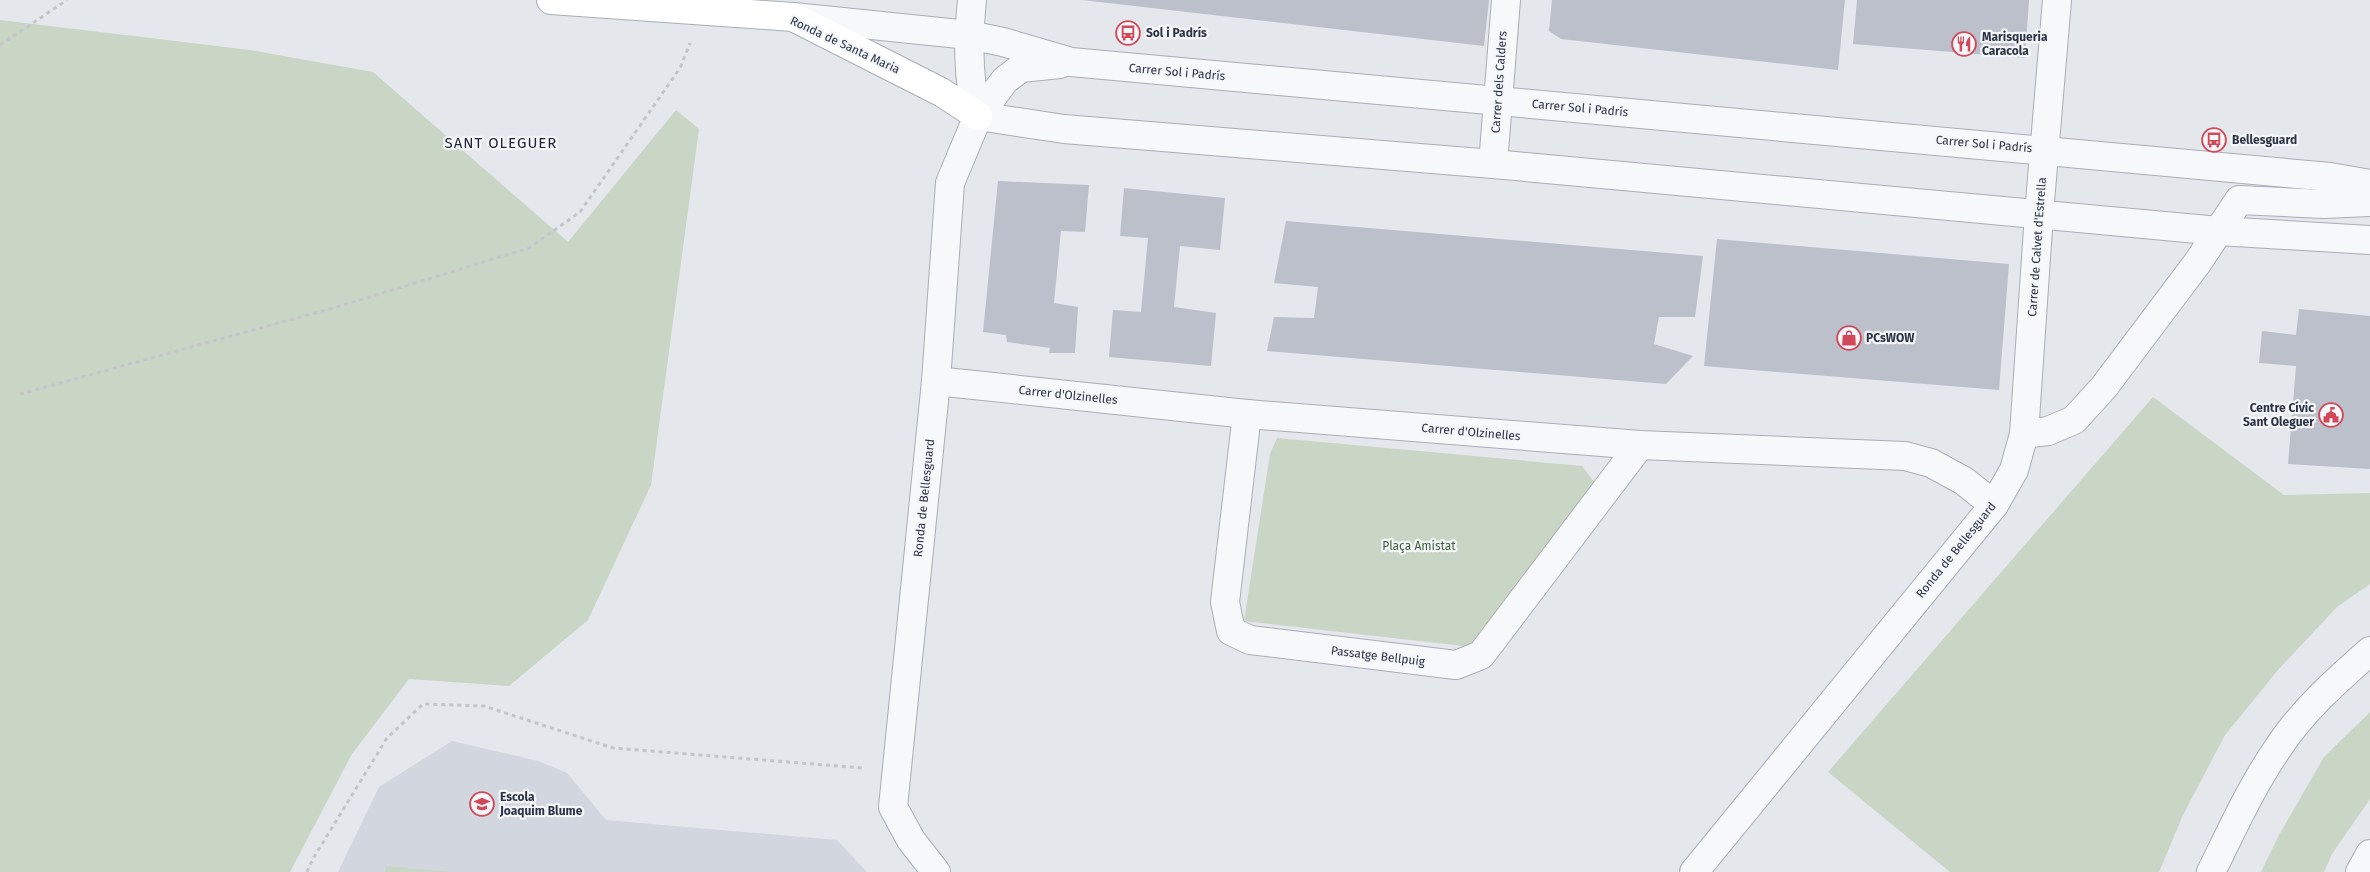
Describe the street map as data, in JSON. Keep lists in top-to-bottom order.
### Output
{
  "streets": {
    "street": [
      "Ronda de Santa Maria",
      "Carrer Sol i Padrís",
      "Carrer dels Calders",
      "Carrer de Calvet d'Estrella",
      "Carrer d'Olzinelles",
      "Ronda de Bellesguard",
      "Passatge Bellpuig"
    ]
  },
  "crossings": [
    ["Ronda de Santa Maria", "Carrer Sol i Padrís"],
    ["Ronda de Santa Maria", "Ronda de Bellesguard"],
    ["Carrer Sol i Padrís", "Carrer dels Calders"],
    ["Carrer Sol i Padrís", "Carrer de Calvet d'Estrella"],
    ["Carrer Sol i Padrís", "Ronda de Bellesguard"],
    ["Carrer de Calvet d'Estrella", "Ronda de Bellesguard"],
    ["Carrer d'Olzinelles", "Ronda de Bellesguard"],
    ["Carrer d'Olzinelles", "Passatge Bellpuig"]
  ],
  "districts": ["SANT OLEGUER"],
  "parks": ["Plaça Amistat"],
  "places": {
    "bus stop": ["Sol i Padrís", "Bellesguard"],
    "restaurant": ["Marisqueria Caracola"],
    "shop": ["PCsWOW"],
    "public building": ["Centre Cívic Sant Oleguer"],
    "school or university": ["Escola Joaquim Blume"]
  }
}
